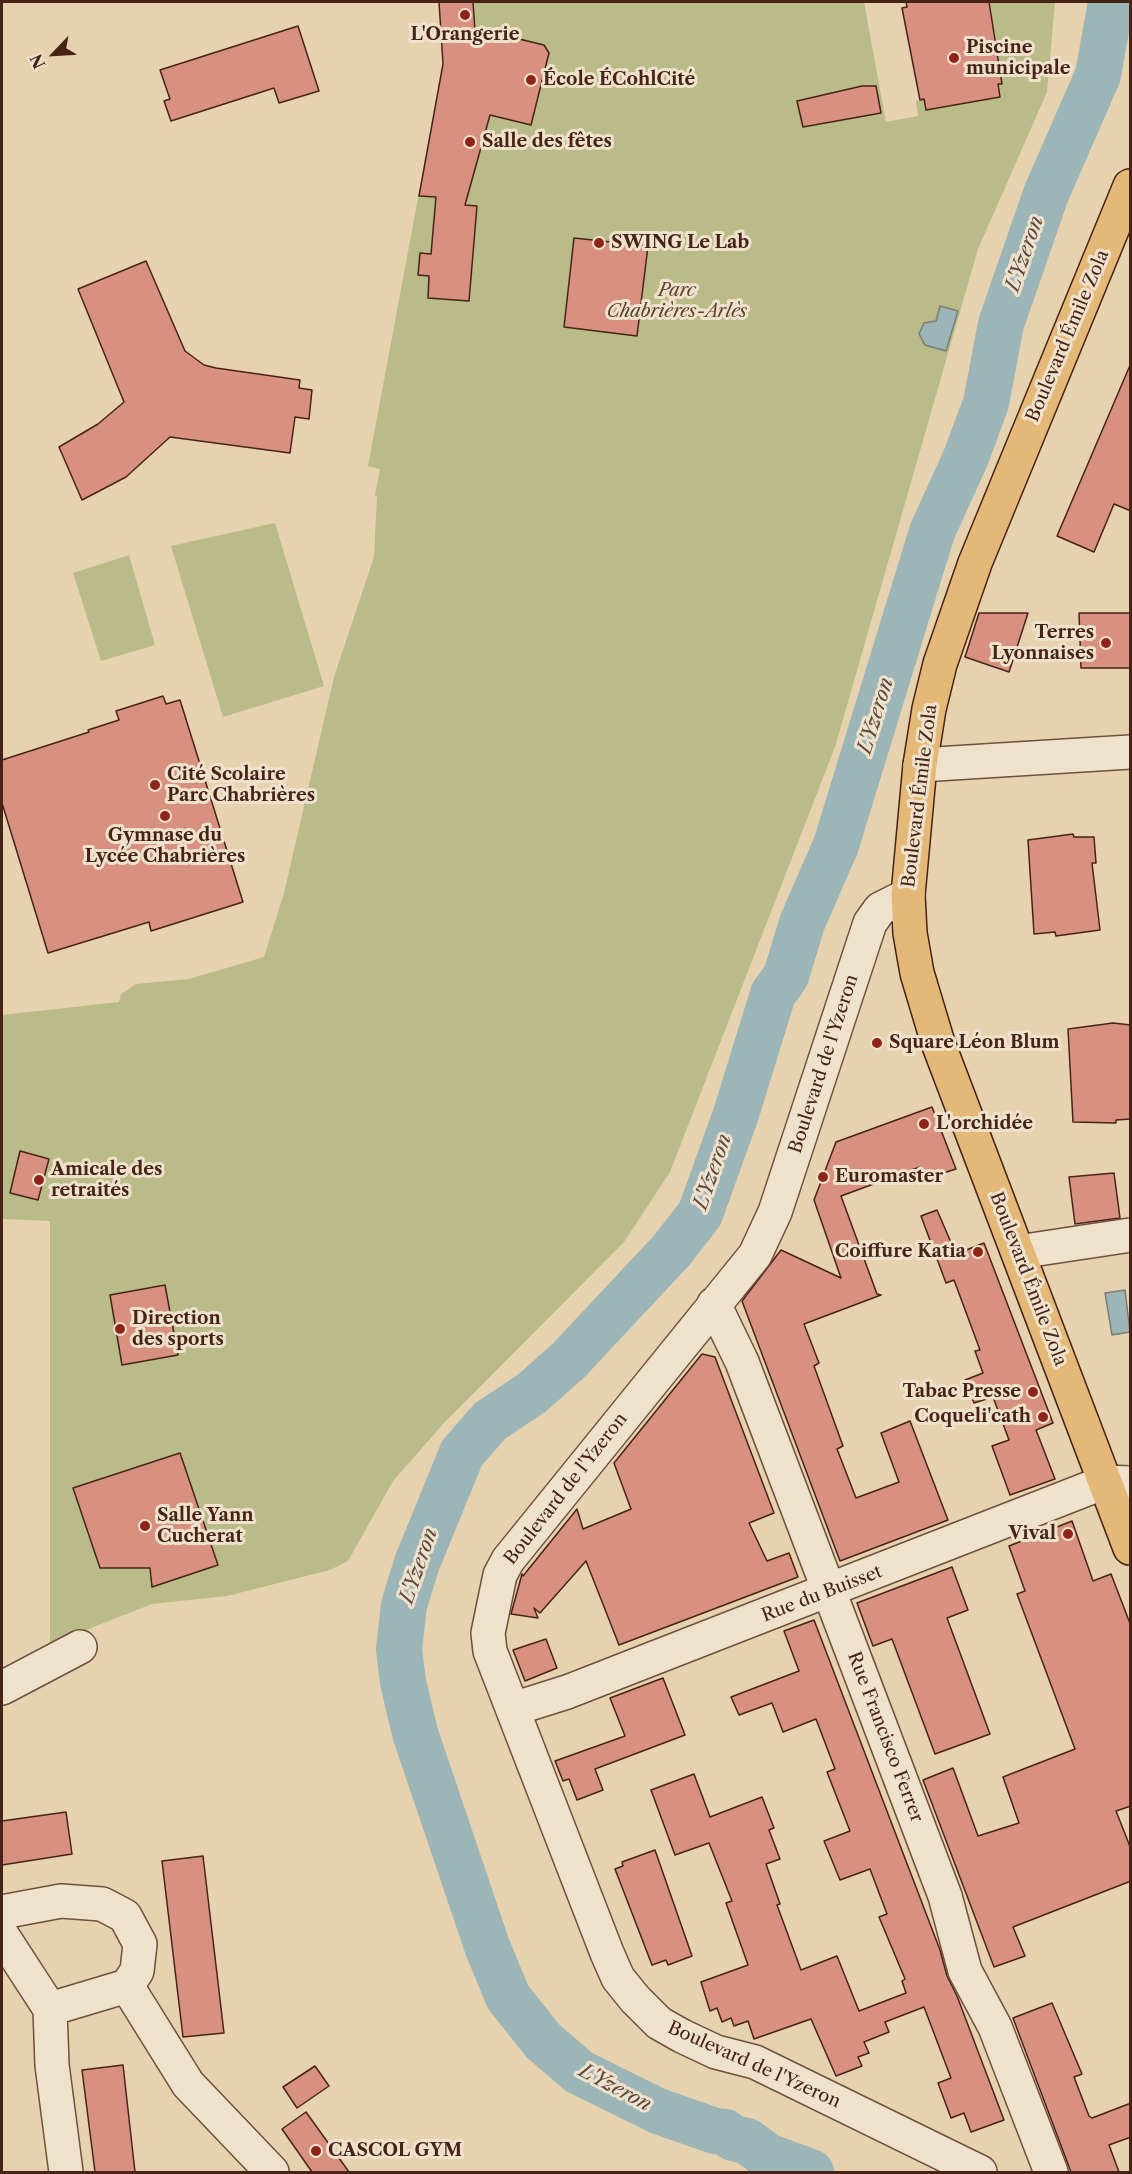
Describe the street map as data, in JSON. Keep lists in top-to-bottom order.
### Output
{
  "streets": {
    "main road": ["Boulevard Émile Zola"],
    "street": ["Boulevard de l'Yzeron", "Rue du Buisset", "Rue Francisco Ferrer"]
  },
  "crossings": [
    ["Boulevard Émile Zola", "Boulevard de l'Yzeron"],
    ["Boulevard Émile Zola", "Rue du Buisset"],
    ["Boulevard de l'Yzeron", "Rue du Buisset"],
    ["Boulevard de l'Yzeron", "Rue Francisco Ferrer"],
    ["Rue du Buisset", "Rue Francisco Ferrer"]
  ],
  "water": ["L'Yzeron"],
  "parks": ["Parc Chabrières-Arlès"],
  "places": [
    "L'Orangerie",
    "Piscine municipale",
    "École ÉCohlCité",
    "Salle des fêtes",
    "SWING Le Lab",
    "Terres Lyonnaises",
    "Cité Scolaire Parc Chabrières",
    "Gymnase du Lycée Chabrières",
    "Square Léon Blum",
    "L'orchidée",
    "Euromaster",
    "Amicale des retraités",
    "Coiffure Katia",
    "Direction des sports",
    "Tabac Presse",
    "Coqueli'cath",
    "Salle Yann Cucherat",
    "Vival",
    "CASCOL GYM"
  ],
  "north": "bottom left"
}
